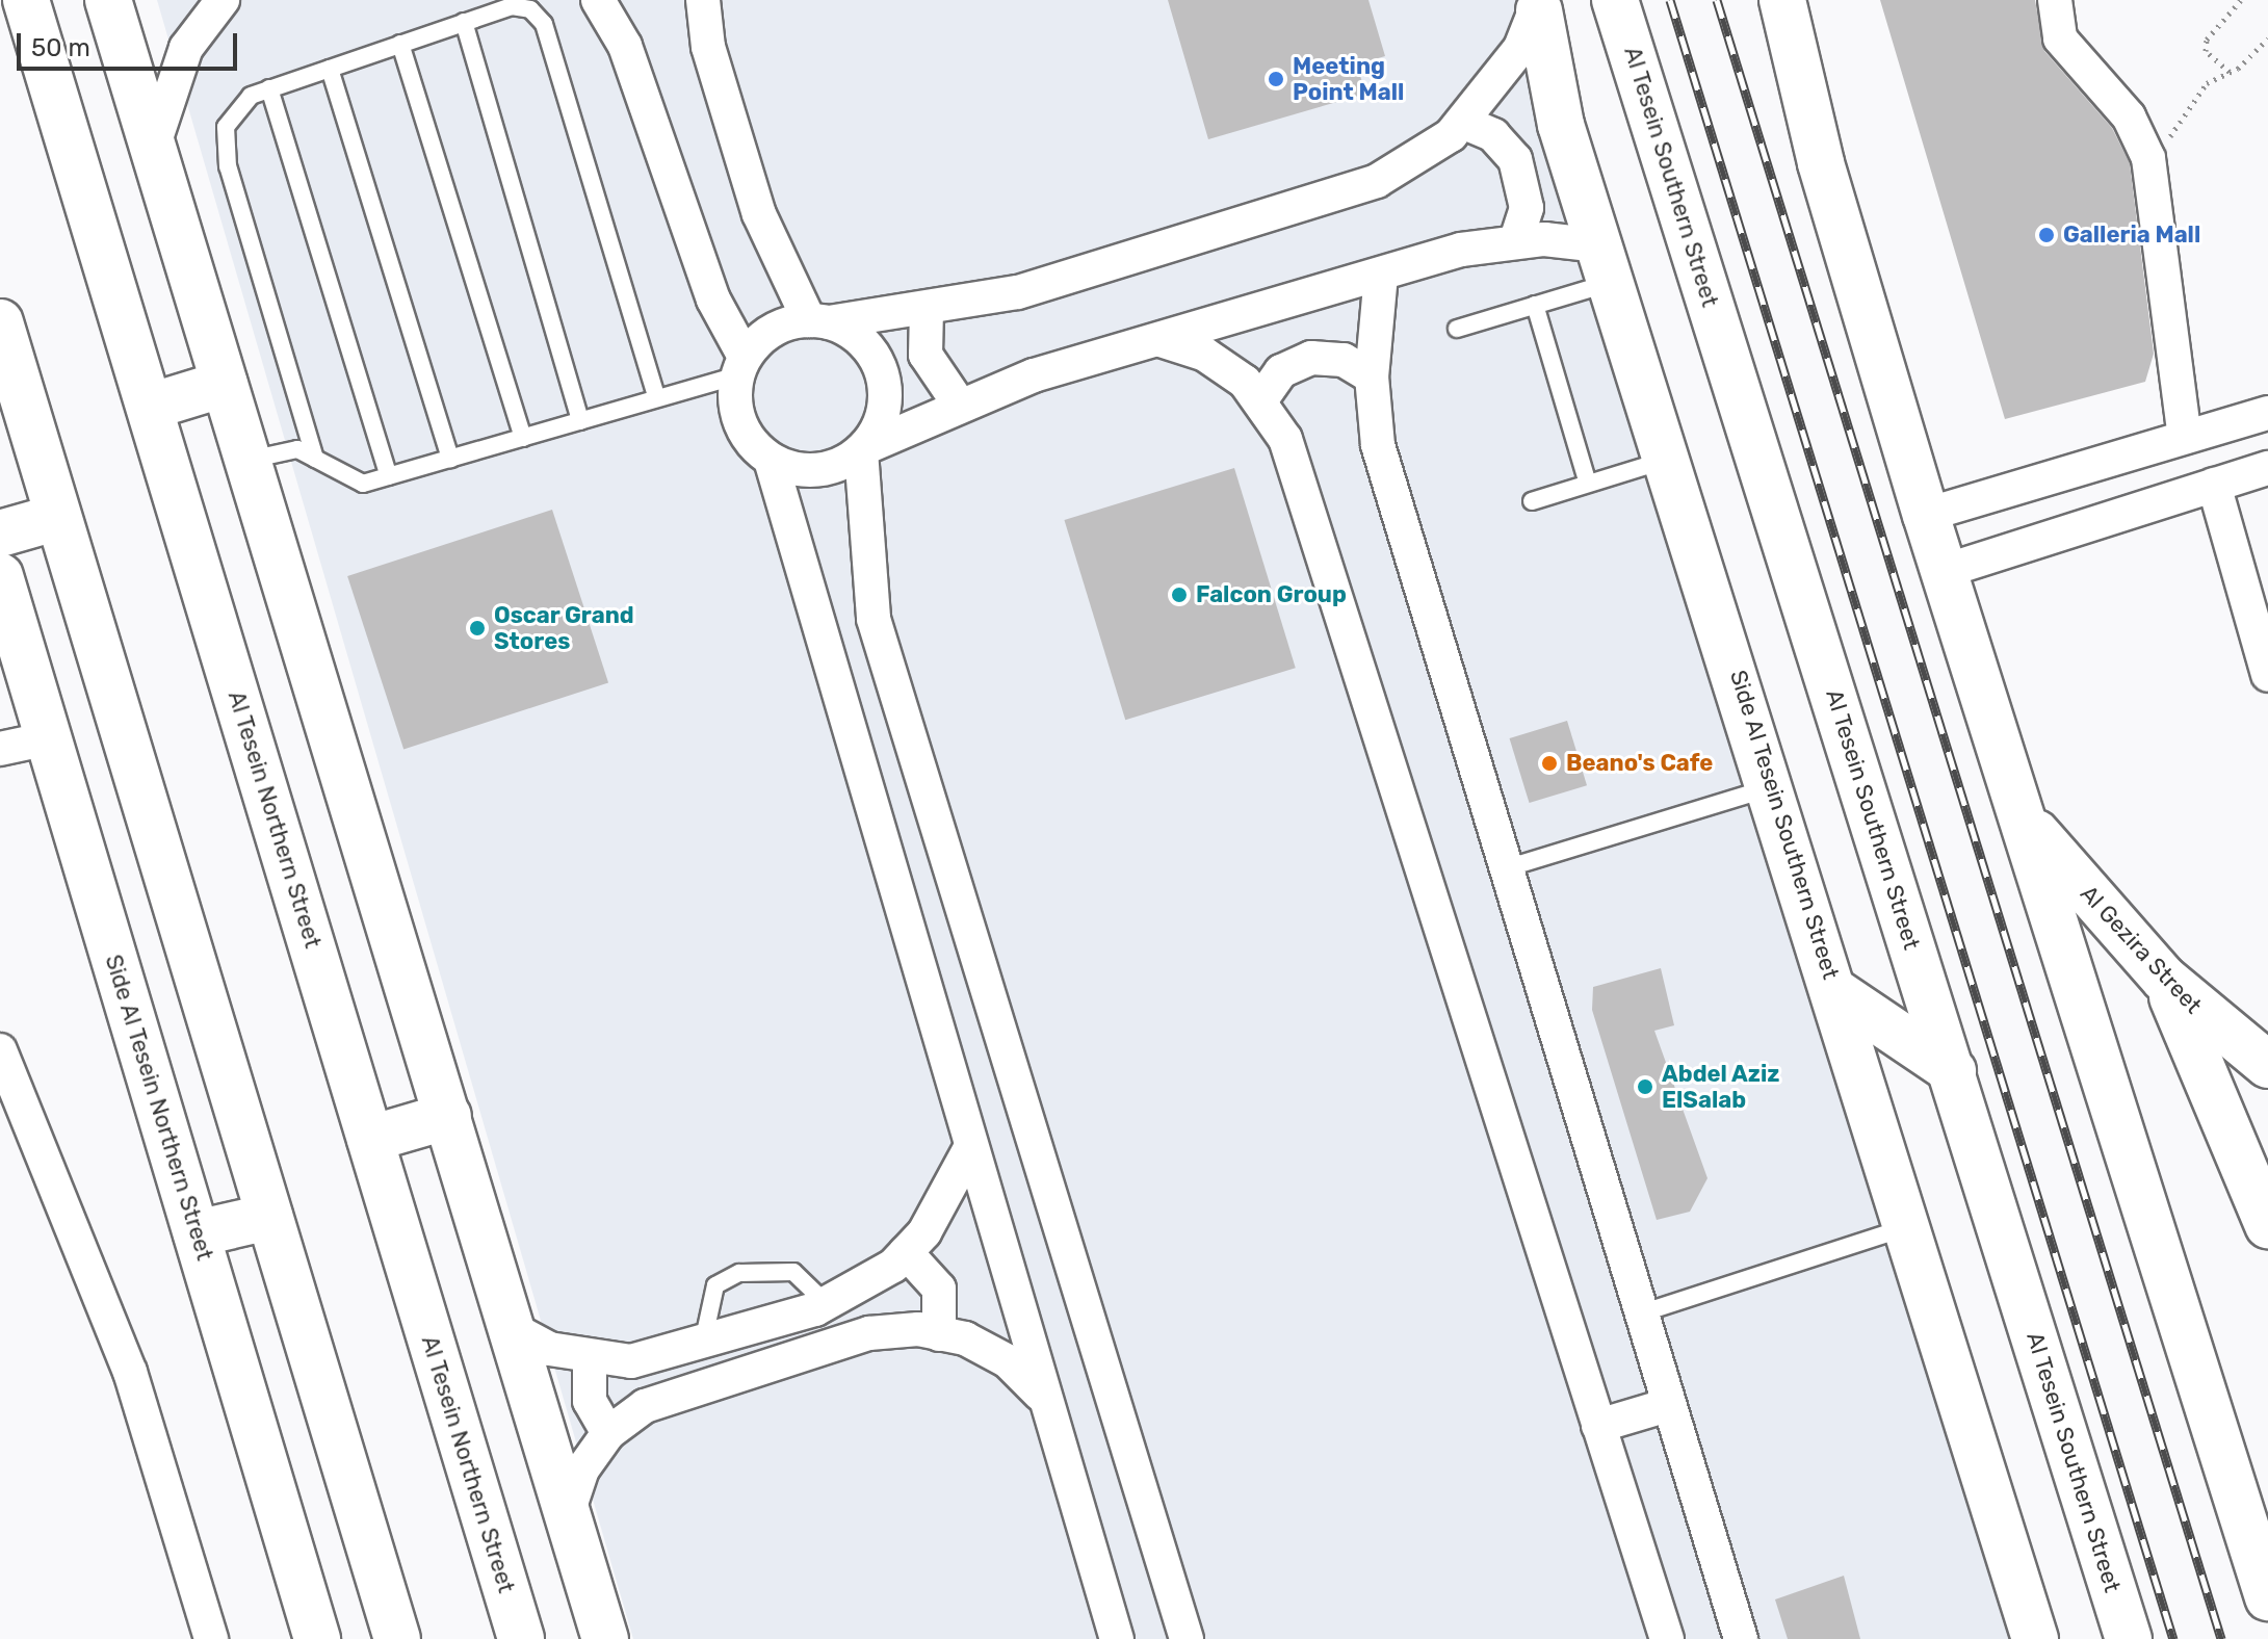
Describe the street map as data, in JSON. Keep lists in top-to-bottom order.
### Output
{
  "streets": {
    "main road": [
      "Al Tesein Southern Street",
      "Al Tesein Northern Street",
      "Side Al Tesein Southern Street",
      "Al Gezira Street",
      "Side Al Tesein Northern Street"
    ]
  },
  "places": [
    "Meeting Point Mall",
    "Galleria Mall",
    "Falcon Group",
    "Oscar Grand Stores",
    "Beano's Cafe",
    "Abdel Aziz ElSalab"
  ],
  "scale_bar": "50 m"
}
